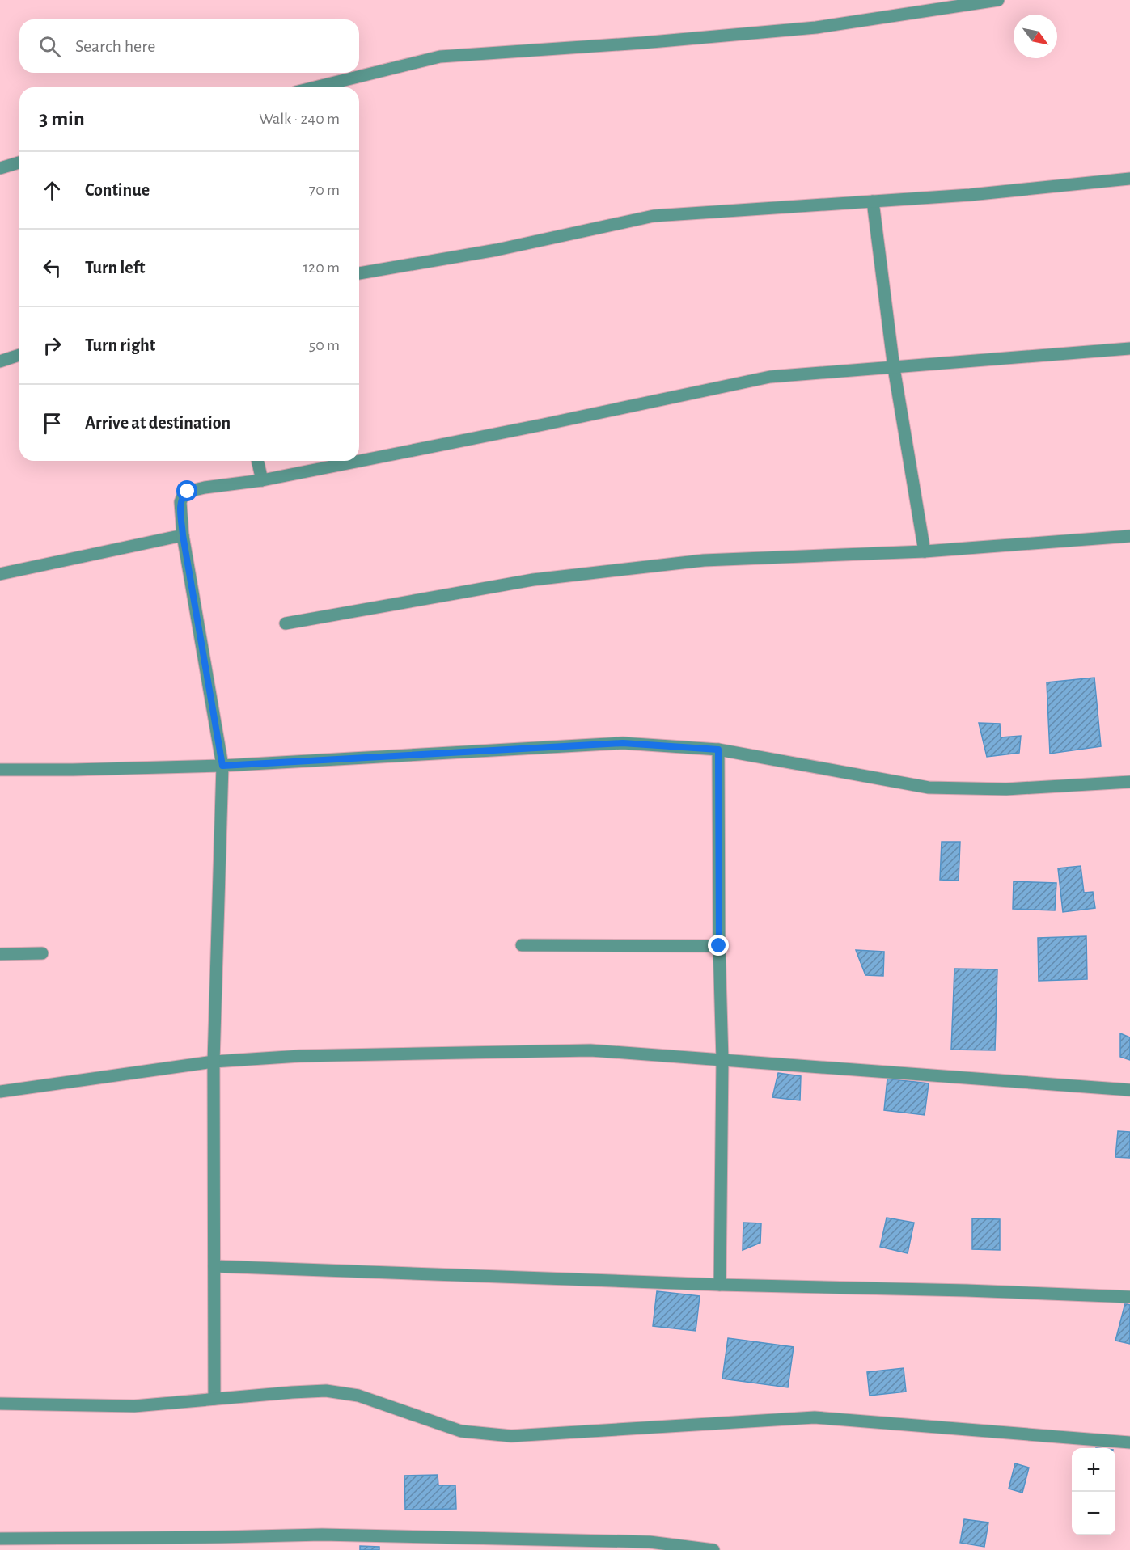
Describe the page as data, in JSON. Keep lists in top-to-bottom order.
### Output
{
  "north": "bottom right",
  "page": {
    "search": "Search here",
    "heading": ["3 min", "Walk · 240 m"],
    "list": [
      ["Continue", "70 m"],
      ["Turn left", "120 m"],
      ["Turn right", "50 m"],
      "Arrive at destination"
    ],
    "map_buttons": ["+", "−"]
  }
}
